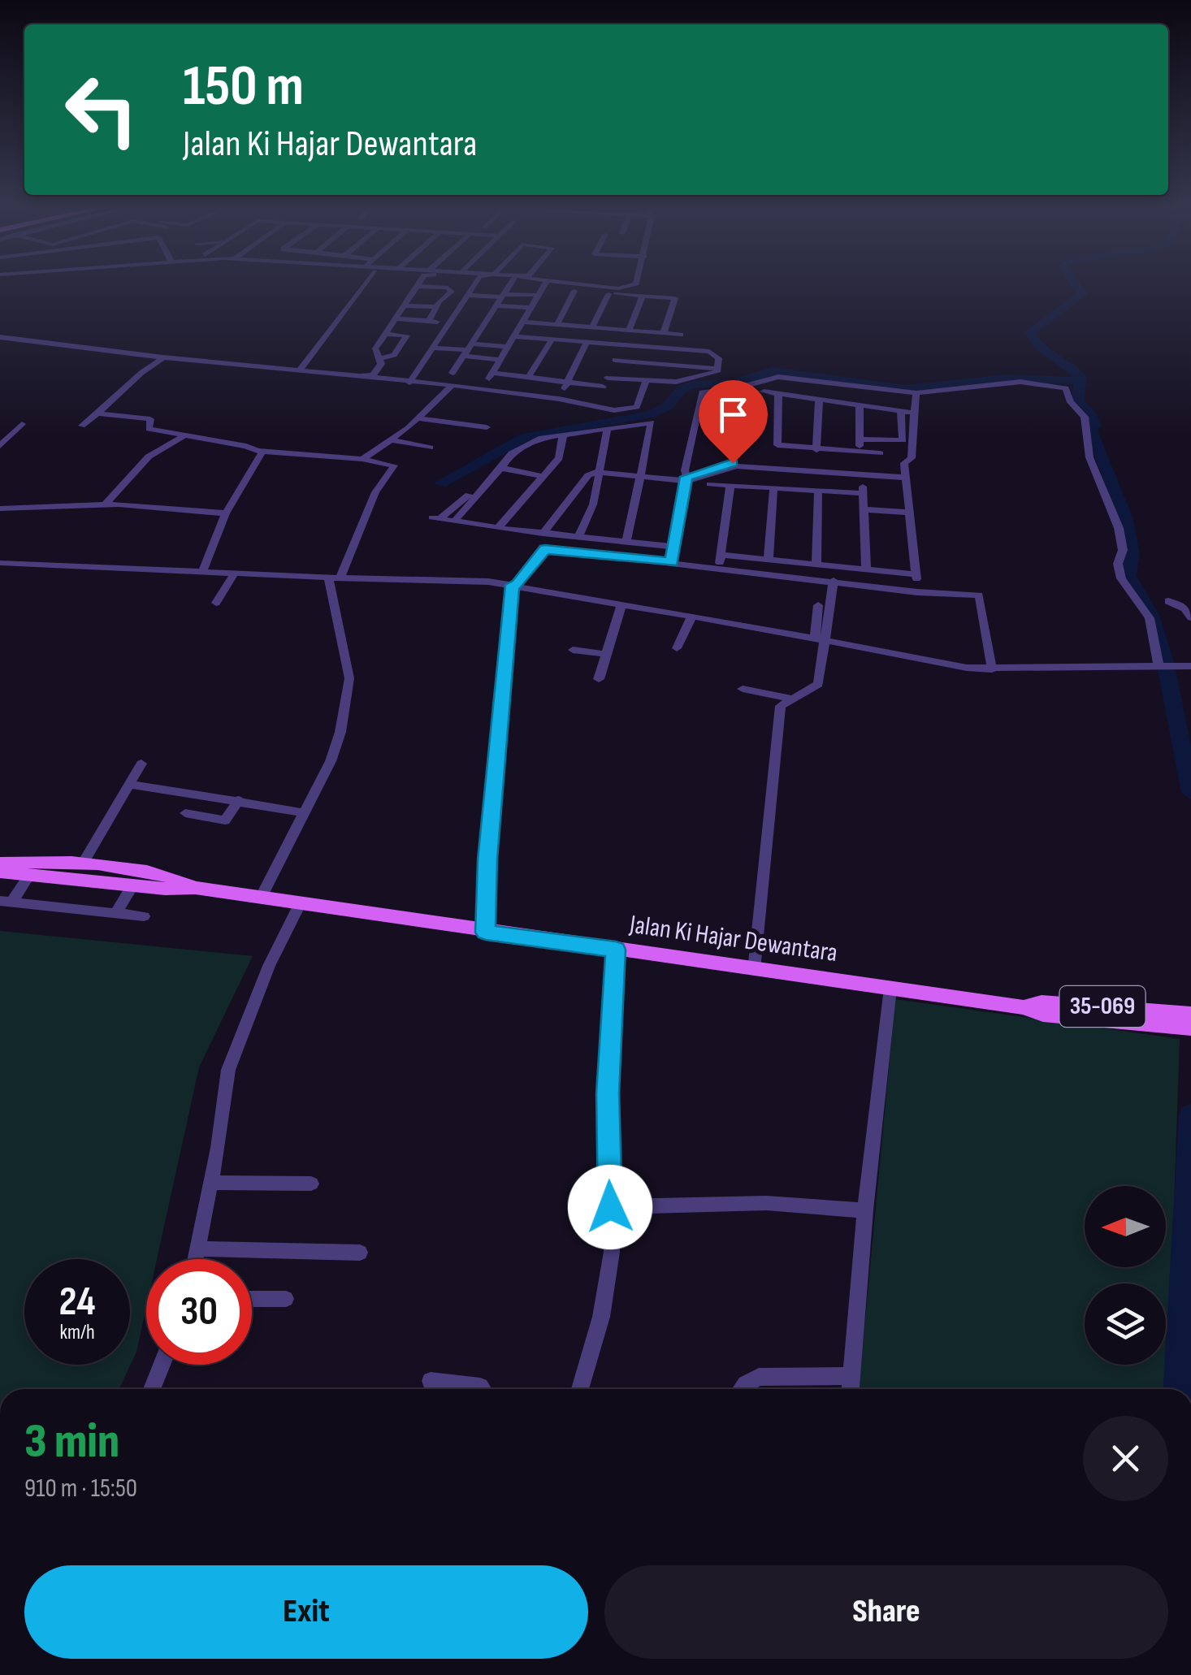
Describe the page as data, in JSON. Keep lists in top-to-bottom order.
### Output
{
  "streets": {
    "main road": ["Jalan Ki Hajar Dewantara", "35-069"]
  },
  "north": "left",
  "page": {
    "turn": ["150 m", "Jalan Ki Hajar Dewantara"],
    "speed": "24 km/h",
    "limit": "30",
    "heading": ["3 min", "910 m · 15:50"],
    "buttons": ["Exit", "Share"]
  }
}
